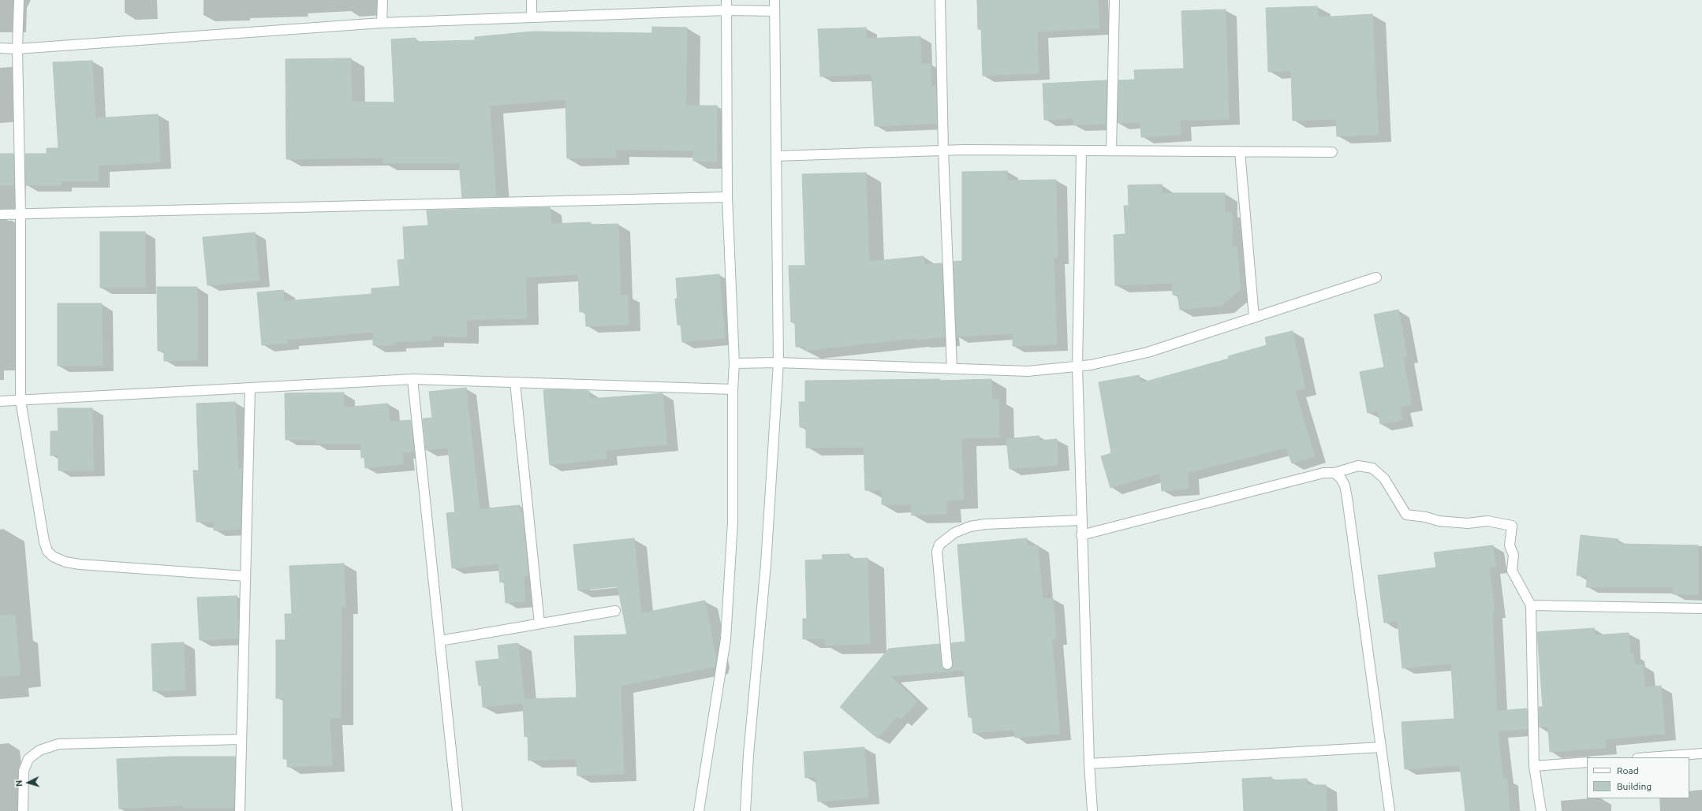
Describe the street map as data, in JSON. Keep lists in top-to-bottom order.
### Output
{
  "legend": ["Road", "Building"],
  "north": "left"
}
